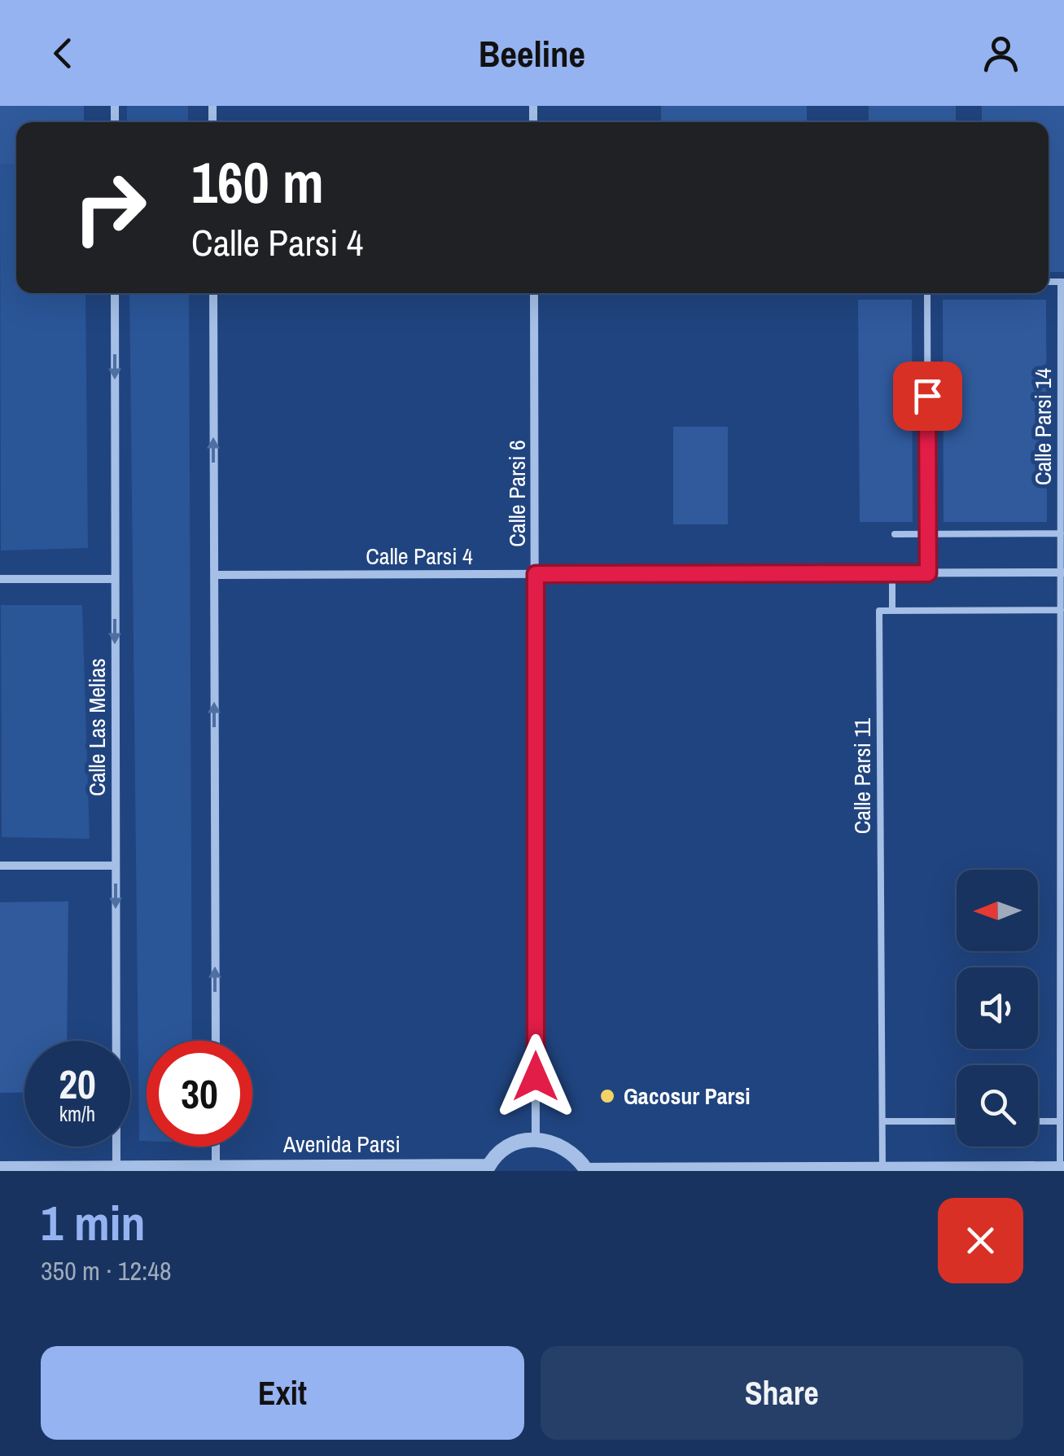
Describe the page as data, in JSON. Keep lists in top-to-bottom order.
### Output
{
  "streets": {
    "street": [
      "Calle Parsi 6",
      "Calle Parsi 4",
      "Calle Las Melias",
      "Avenida Parsi"
    ],
    "lane": ["Calle Parsi 14", "Calle Parsi 11"]
  },
  "crossings": [
    ["Calle Parsi 14", "Calle Parsi 4"],
    ["Calle Parsi 6", "Calle Parsi 4"],
    ["Calle Las Melias", "Avenida Parsi"]
  ],
  "one_way": ["Calle Las Melias"],
  "places": ["Gacosur Parsi"],
  "north": "left",
  "page": {
    "header": "Beeline",
    "turn": ["160 m", "Calle Parsi 4"],
    "speed": "20 km/h",
    "limit": "30",
    "heading": ["1 min", "350 m · 12:48"],
    "buttons": ["Exit", "Share"]
  }
}
